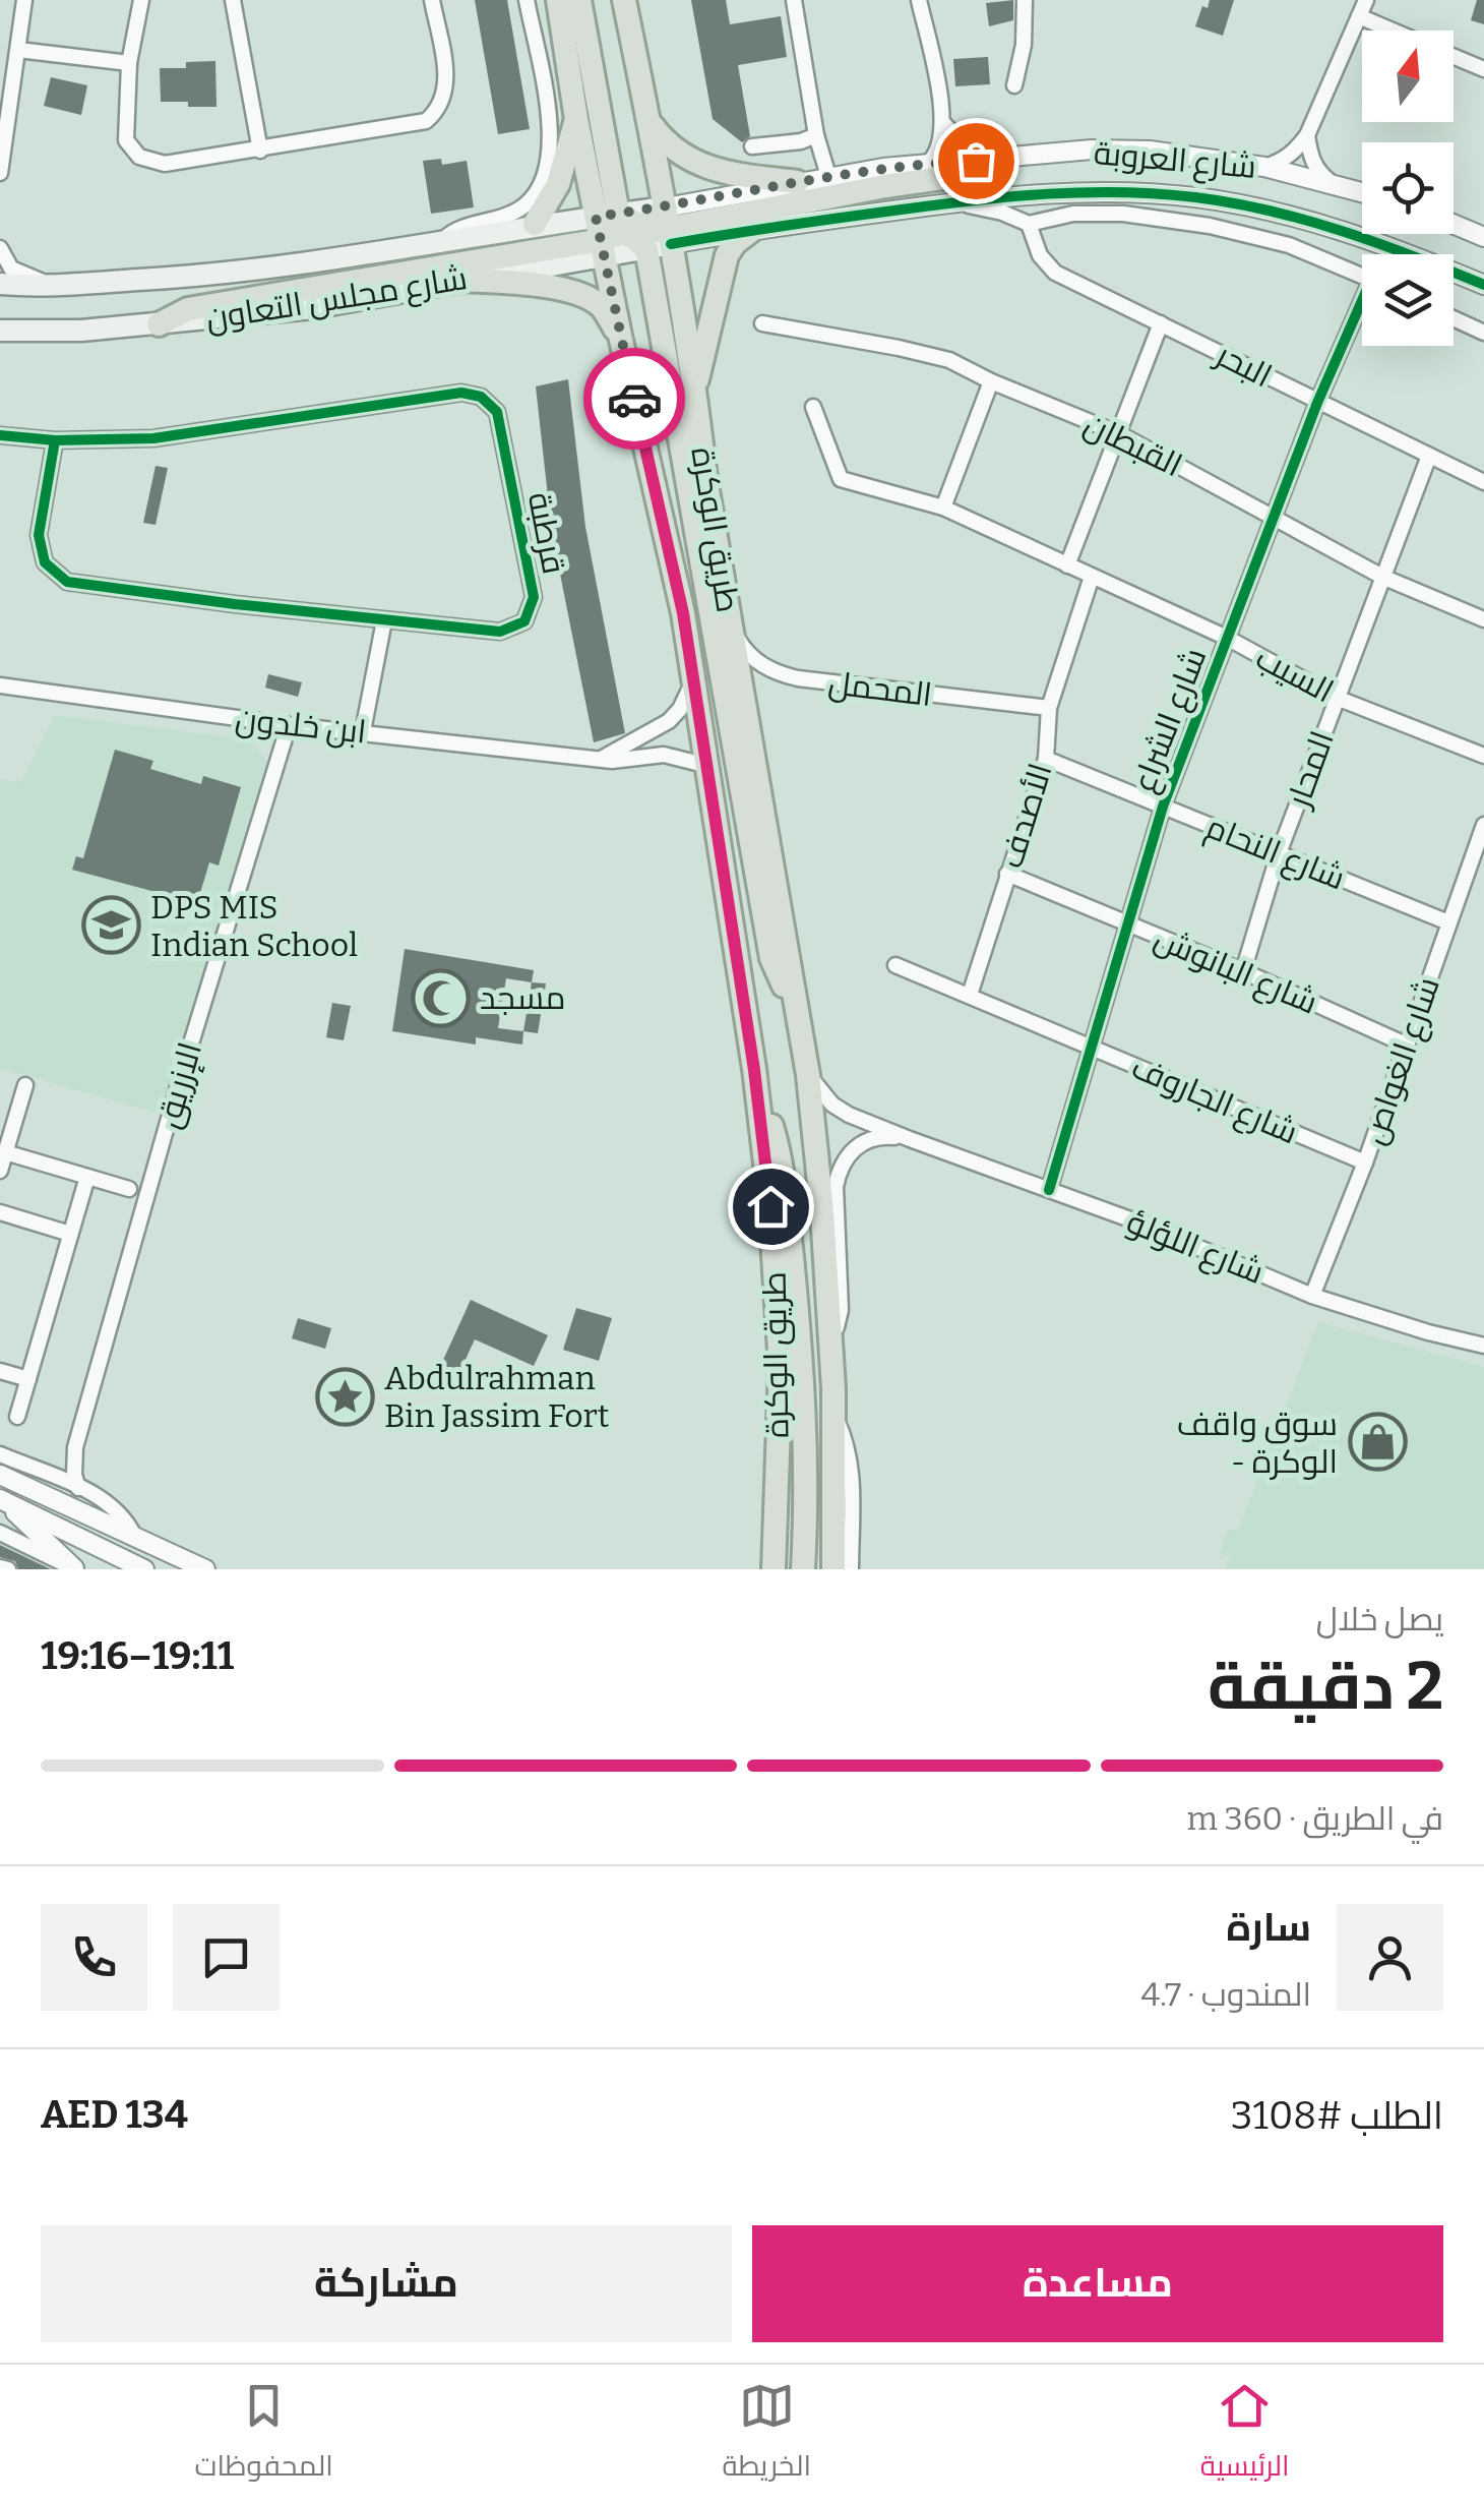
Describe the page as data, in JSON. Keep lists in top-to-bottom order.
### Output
{
  "streets": {
    "highway": ["طريق الوكرة"],
    "main road": ["شارع مجلس التعاون"],
    "street": [
      "شارع العروبة",
      "البحر",
      "القبطان",
      "قرطبة",
      "السيب",
      "المحمل",
      "شارع الشراع",
      "ابن خلدون",
      "المحار",
      "الأصدف",
      "شارع النحام",
      "شارع البانوش",
      "شارع الغواص",
      "الإزريق",
      "شارع الجاروف",
      "شارع اللؤلؤ"
    ]
  },
  "crossings": [
    ["شارع العروبة", "شارع مجلس التعاون"],
    ["شارع العروبة", "البحر"],
    ["شارع العروبة", "طريق الوكرة"],
    ["شارع مجلس التعاون", "طريق الوكرة"],
    ["البحر", "شارع الشراع"],
    ["البحر", "المحار"],
    ["القبطان", "شارع الشراع"],
    ["القبطان", "المحار"],
    ["طريق الوكرة", "المحمل"],
    ["طريق الوكرة", "ابن خلدون"],
    ["طريق الوكرة", "شارع اللؤلؤ"],
    ["السيب", "شارع الشراع"],
    ["السيب", "المحار"],
    ["السيب", "الأصدف"],
    ["المحمل", "الأصدف"],
    ["شارع الشراع", "شارع النحام"],
    ["شارع الشراع", "شارع البانوش"],
    ["شارع الشراع", "شارع الجاروف"],
    ["شارع الشراع", "شارع اللؤلؤ"],
    ["ابن خلدون", "الإزريق"],
    ["المحار", "شارع النحام"],
    ["المحار", "شارع البانوش"],
    ["الأصدف", "شارع النحام"],
    ["الأصدف", "شارع البانوش"],
    ["الأصدف", "شارع الجاروف"],
    ["شارع النحام", "شارع الغواص"],
    ["شارع البانوش", "شارع الغواص"],
    ["شارع الغواص", "شارع الجاروف"],
    ["شارع الغواص", "شارع اللؤلؤ"]
  ],
  "places": {
    "school or university": ["DPS MIS Indian School"],
    "mosque": ["مسجد"],
    "place": ["Abdulrahman Bin Jassim Fort"],
    "shop": ["سوق واقف - الوكرة"]
  },
  "north": "top",
  "page": {
    "heading": ["2 دقيقة", "يصل خلال", "19:11–19:16"],
    "panel": [
      "سارة",
      "المندوب · 4.7",
      "الطلب #3108",
      "AED 134"
    ],
    "bar": "في الطريق · 360 m",
    "buttons": ["مساعدة", "مشاركة"],
    "tabs": ["الرئيسية", "الخريطة", "المحفوظات"]
  }
}
